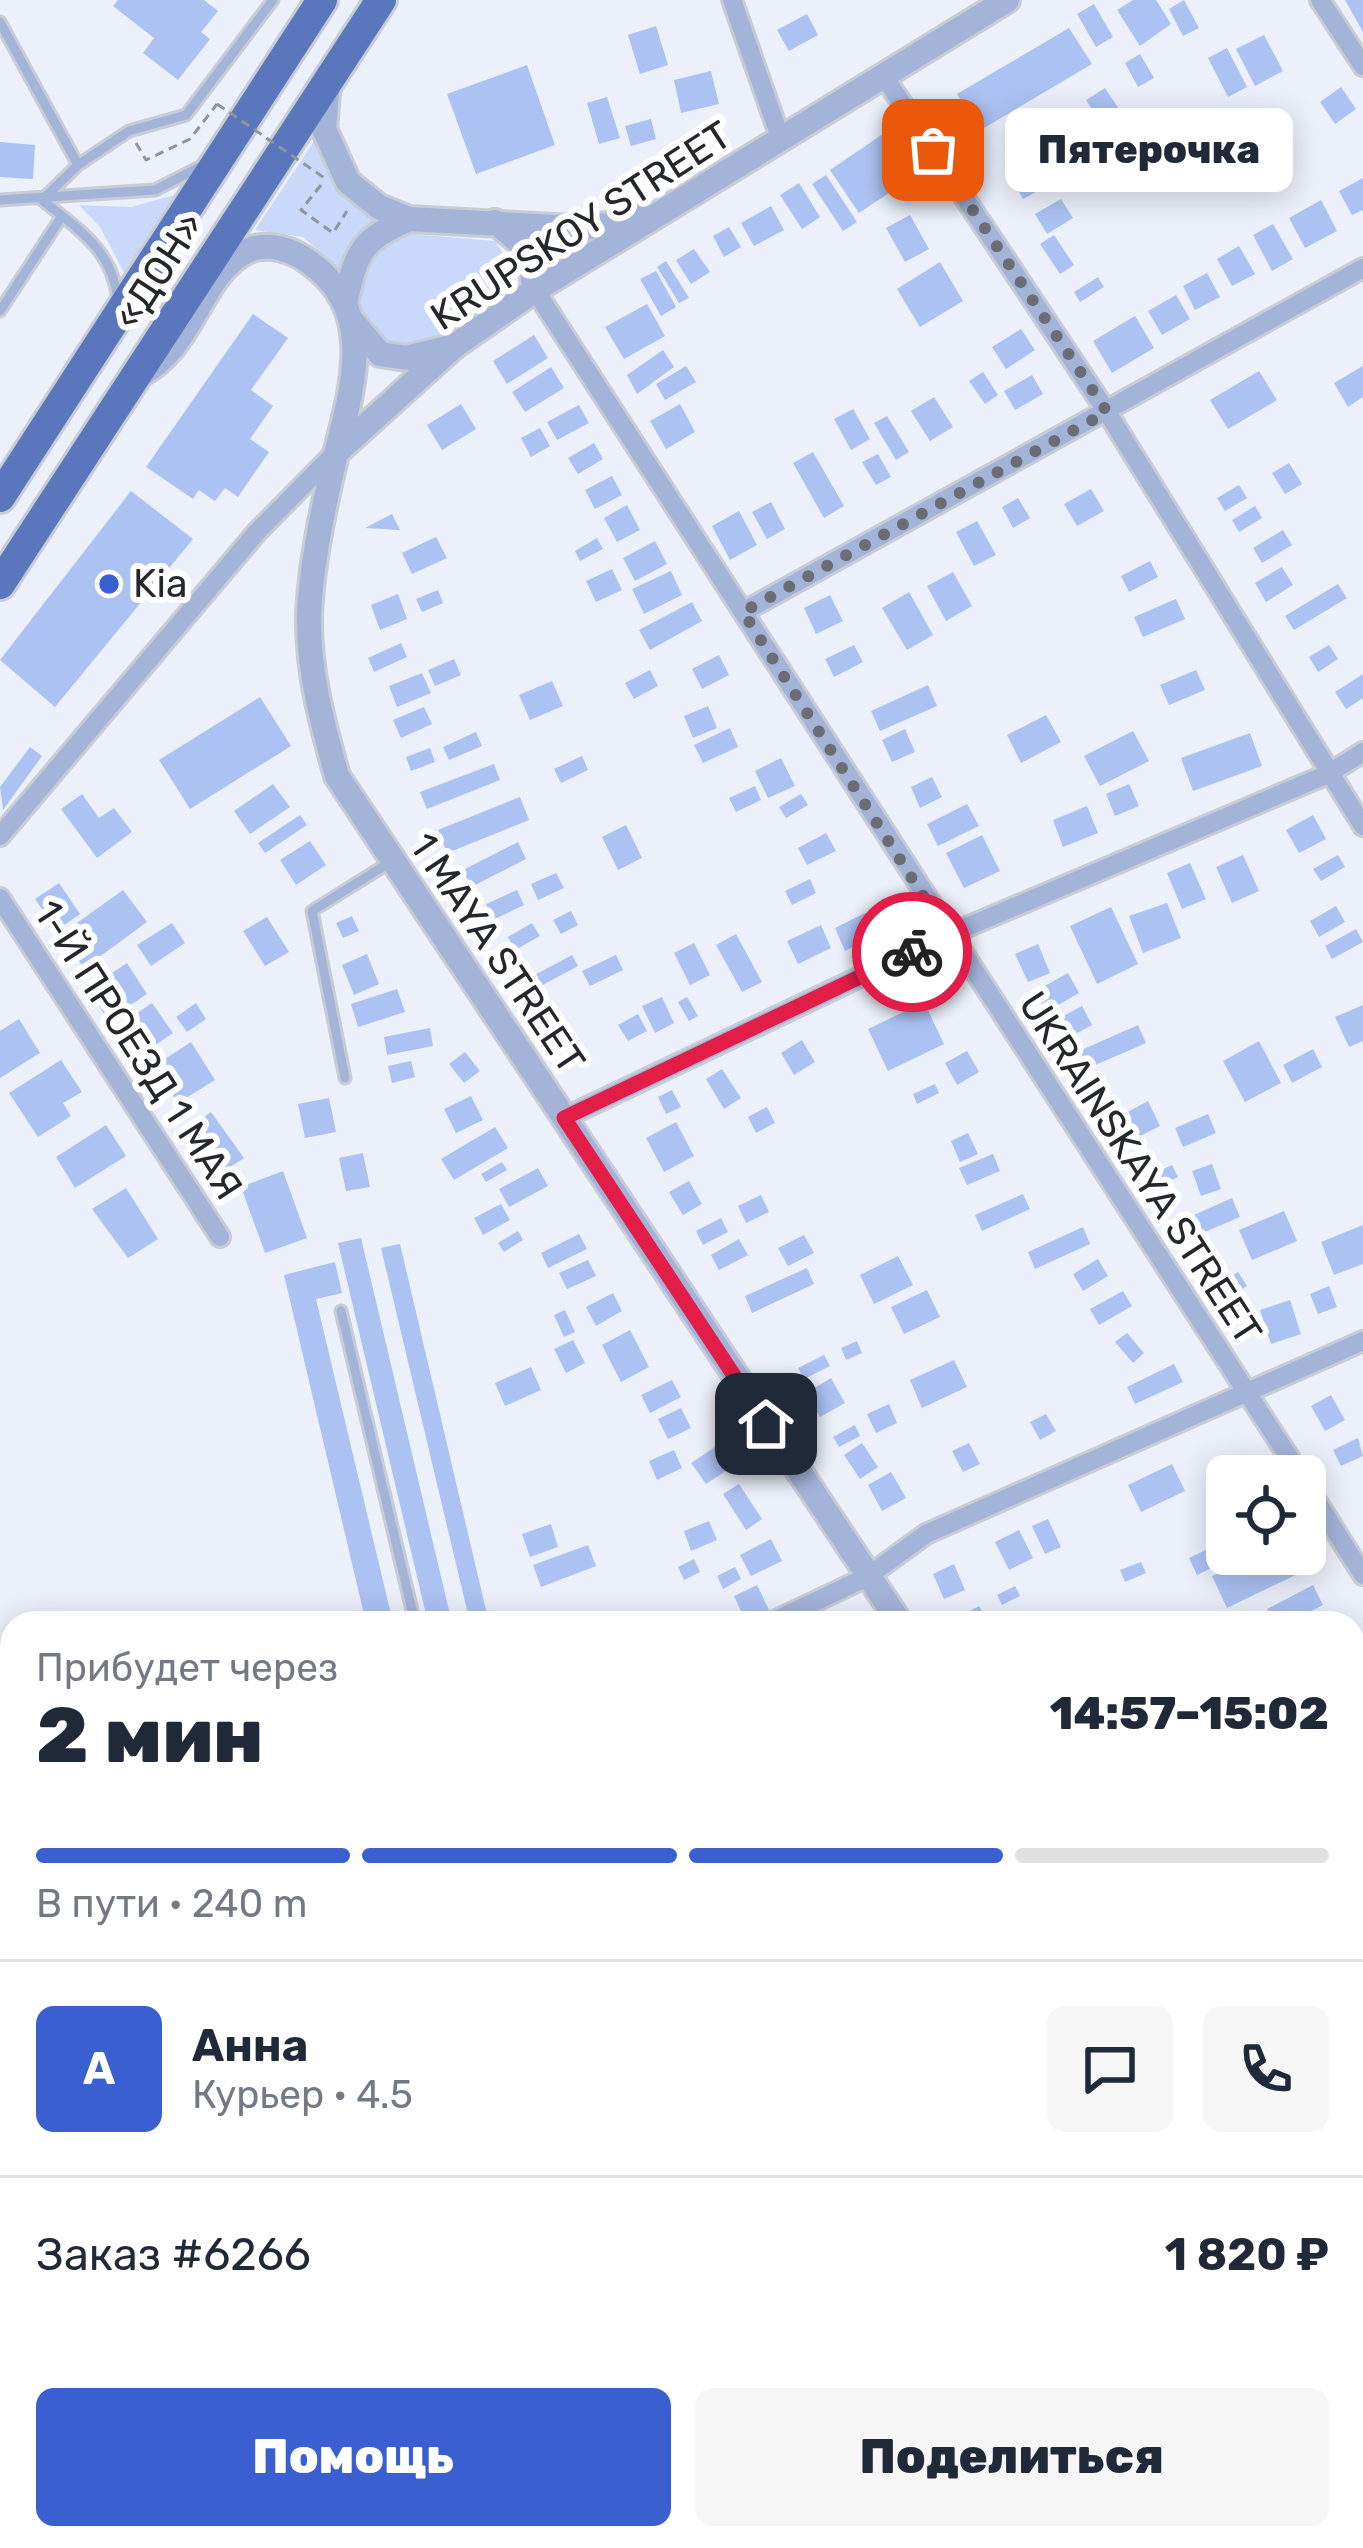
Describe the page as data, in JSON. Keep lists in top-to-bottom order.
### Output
{
  "streets": {
    "highway": ["«ДОН»"],
    "street": [
      "KRUPSKOY STREET",
      "1 MAYA STREET",
      "1-Й ПРОЕЗД 1 МАЯ",
      "UKRAINSKAYA STREET"
    ]
  },
  "crossings": [
    ["KRUPSKOY STREET", "1 MAYA STREET"],
    ["KRUPSKOY STREET", "UKRAINSKAYA STREET"],
    ["1 MAYA STREET", "UKRAINSKAYA STREET"]
  ],
  "places": ["Пятерочка", "Kia"],
  "page": {
    "bubble": "Пятерочка",
    "heading": ["2 мин", "Прибудет через", "14:57–15:02"],
    "panel": [
      "Анна",
      "Курьер · 4.5",
      "Заказ #6266",
      "1 820 ₽"
    ],
    "bar": "В пути · 240 m",
    "round": "А",
    "buttons": ["Помощь", "Поделиться"]
  }
}
